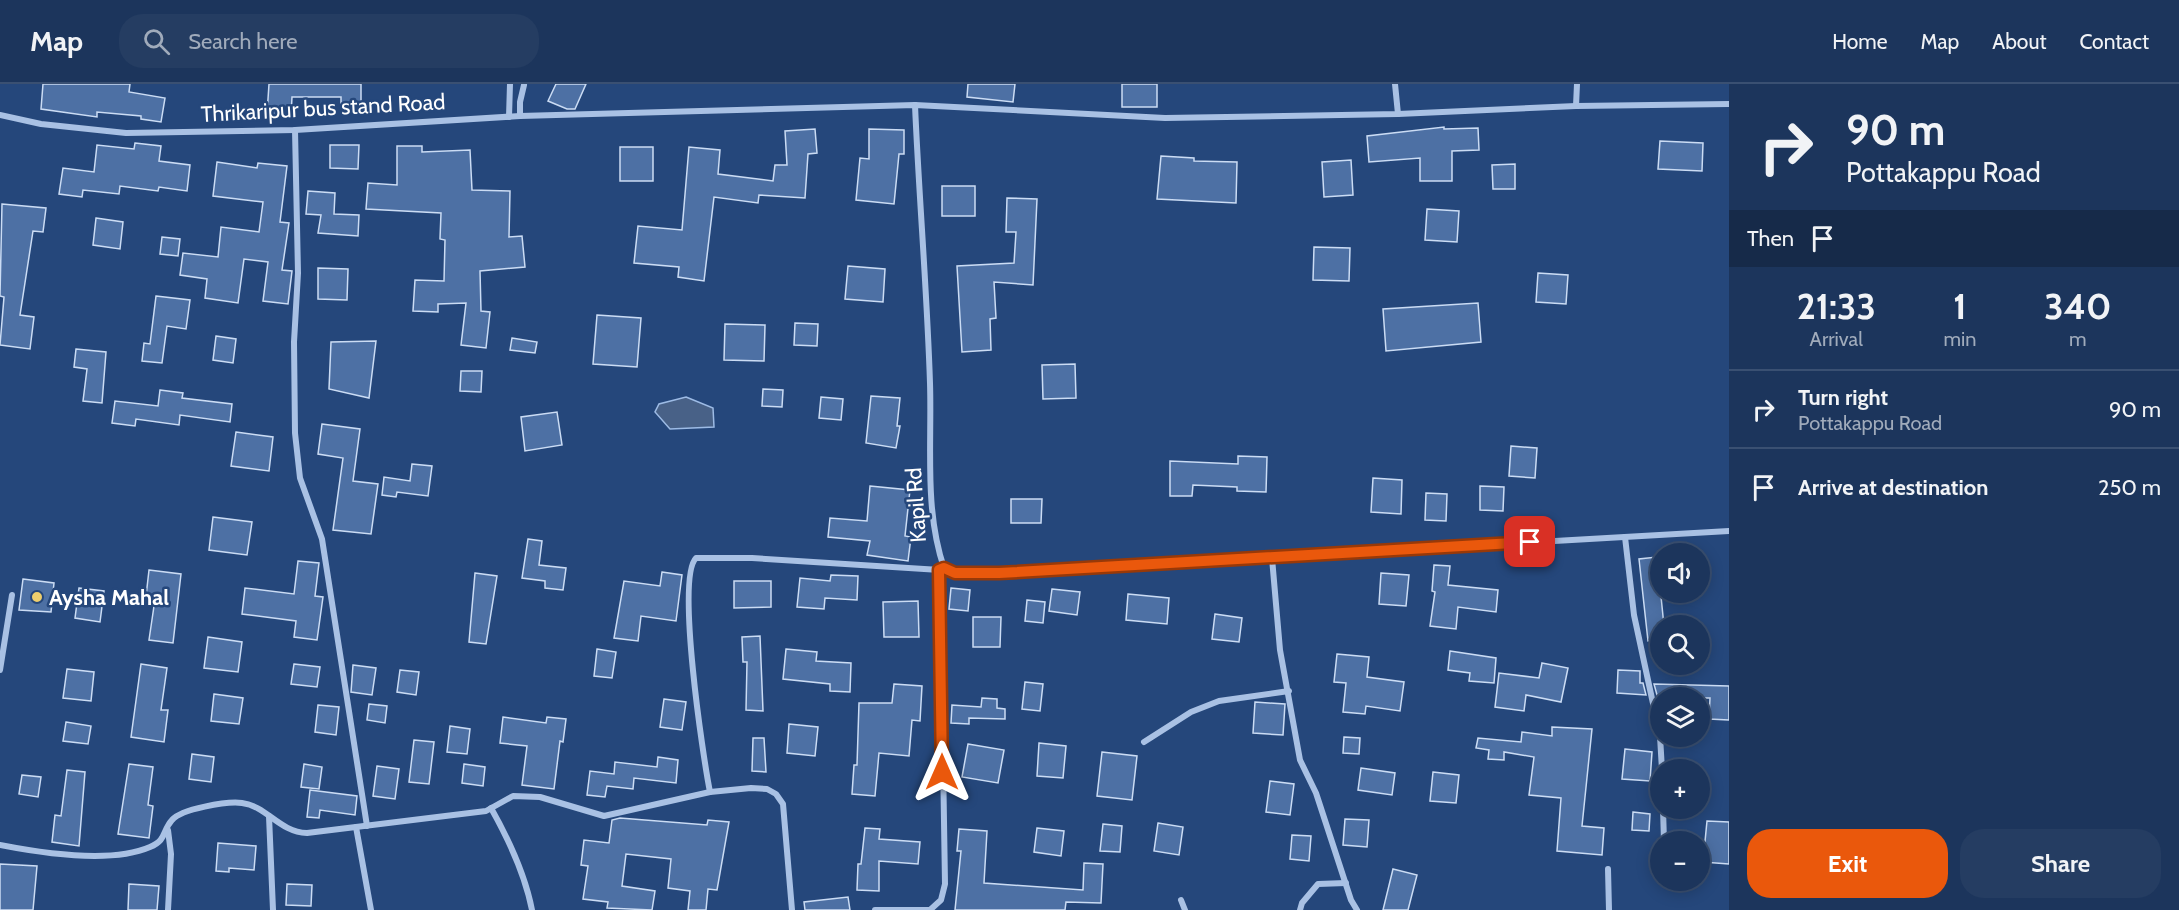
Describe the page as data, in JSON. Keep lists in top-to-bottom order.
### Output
{
  "streets": {
    "street": ["Thrikaripur bus stand Road", "Kapil Rd"]
  },
  "crossings": [
    ["Thrikaripur bus stand Road", "Kapil Rd"]
  ],
  "places": ["Aysha Mahal"],
  "page": {
    "header": "Map",
    "search": "Search here",
    "nav": [
      "Home",
      "Map",
      "About",
      "Contact"
    ],
    "turn": ["90 m", "Pottakappu Road"],
    "then": "Then",
    "eta": [
      "21:33",
      "Arrival",
      "1",
      "min",
      "340",
      "m"
    ],
    "list": [
      {
        "name": "Turn right",
        "note": "Pottakappu Road",
        "value": "90 m"
      },
      {
        "name": "Arrive at destination",
        "value": "250 m"
      }
    ],
    "map_buttons": ["+", "−"],
    "buttons": ["Exit", "Share"]
  }
}
